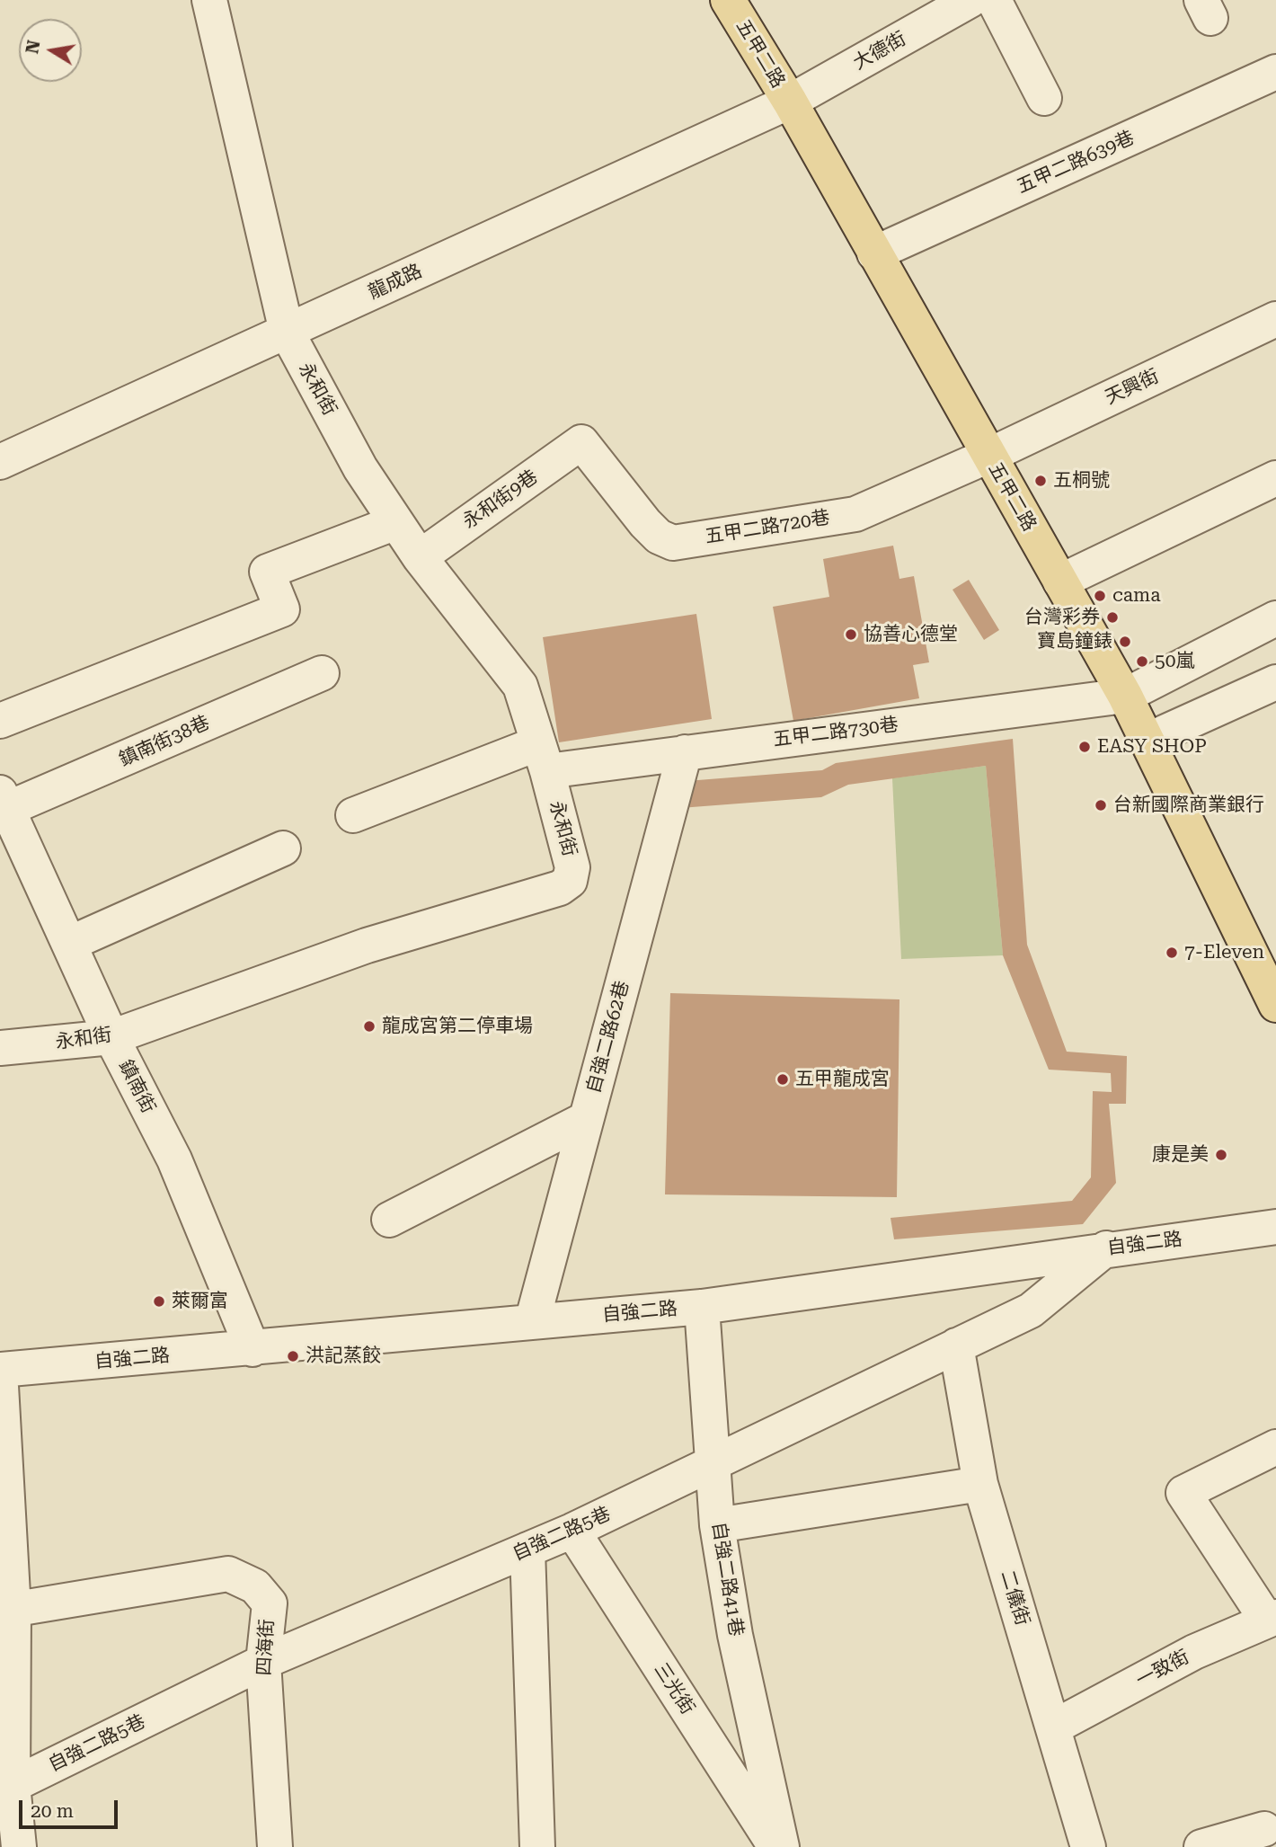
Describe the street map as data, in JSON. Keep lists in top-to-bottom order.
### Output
{
  "streets": {
    "main road": ["五甲二路"],
    "street": [
      "大德街",
      "五甲二路639巷",
      "龍成路",
      "天興街",
      "永和街",
      "永和街9巷",
      "五甲二路720巷",
      "五甲二路730巷",
      "鎮南街38巷",
      "自強二路62巷",
      "鎮南街",
      "自強二路",
      "自強二路5巷",
      "自強二路41巷",
      "二儀街",
      "四海街",
      "一致街",
      "三光街"
    ]
  },
  "crossings": [
    ["大德街", "五甲二路"],
    ["大德街", "龍成路"],
    ["五甲二路", "五甲二路639巷"],
    ["五甲二路", "龍成路"],
    ["五甲二路", "天興街"],
    ["五甲二路", "五甲二路720巷"],
    ["五甲二路", "五甲二路730巷"],
    ["龍成路", "永和街"],
    ["天興街", "五甲二路720巷"],
    ["永和街", "永和街9巷"],
    ["永和街", "五甲二路730巷"],
    ["永和街", "鎮南街"],
    ["永和街9巷", "五甲二路720巷"],
    ["五甲二路730巷", "自強二路62巷"],
    ["鎮南街38巷", "鎮南街"],
    ["自強二路62巷", "自強二路"],
    ["鎮南街", "自強二路"],
    ["自強二路", "自強二路5巷"],
    ["自強二路", "自強二路41巷"],
    ["自強二路5巷", "自強二路41巷"],
    ["自強二路5巷", "二儀街"],
    ["自強二路5巷", "四海街"],
    ["自強二路5巷", "三光街"],
    ["二儀街", "一致街"]
  ],
  "places": [
    "五桐號",
    "cama",
    "台灣彩券",
    "協善心德堂",
    "寶島鐘錶",
    "50嵐",
    "EASY SHOP",
    "台新國際商業銀行",
    "7-Eleven",
    "龍成宮第二停車場",
    "五甲龍成宮",
    "康是美",
    "萊爾富",
    "洪記蒸餃"
  ],
  "scale_bar": "20 m",
  "north": "left"
}
